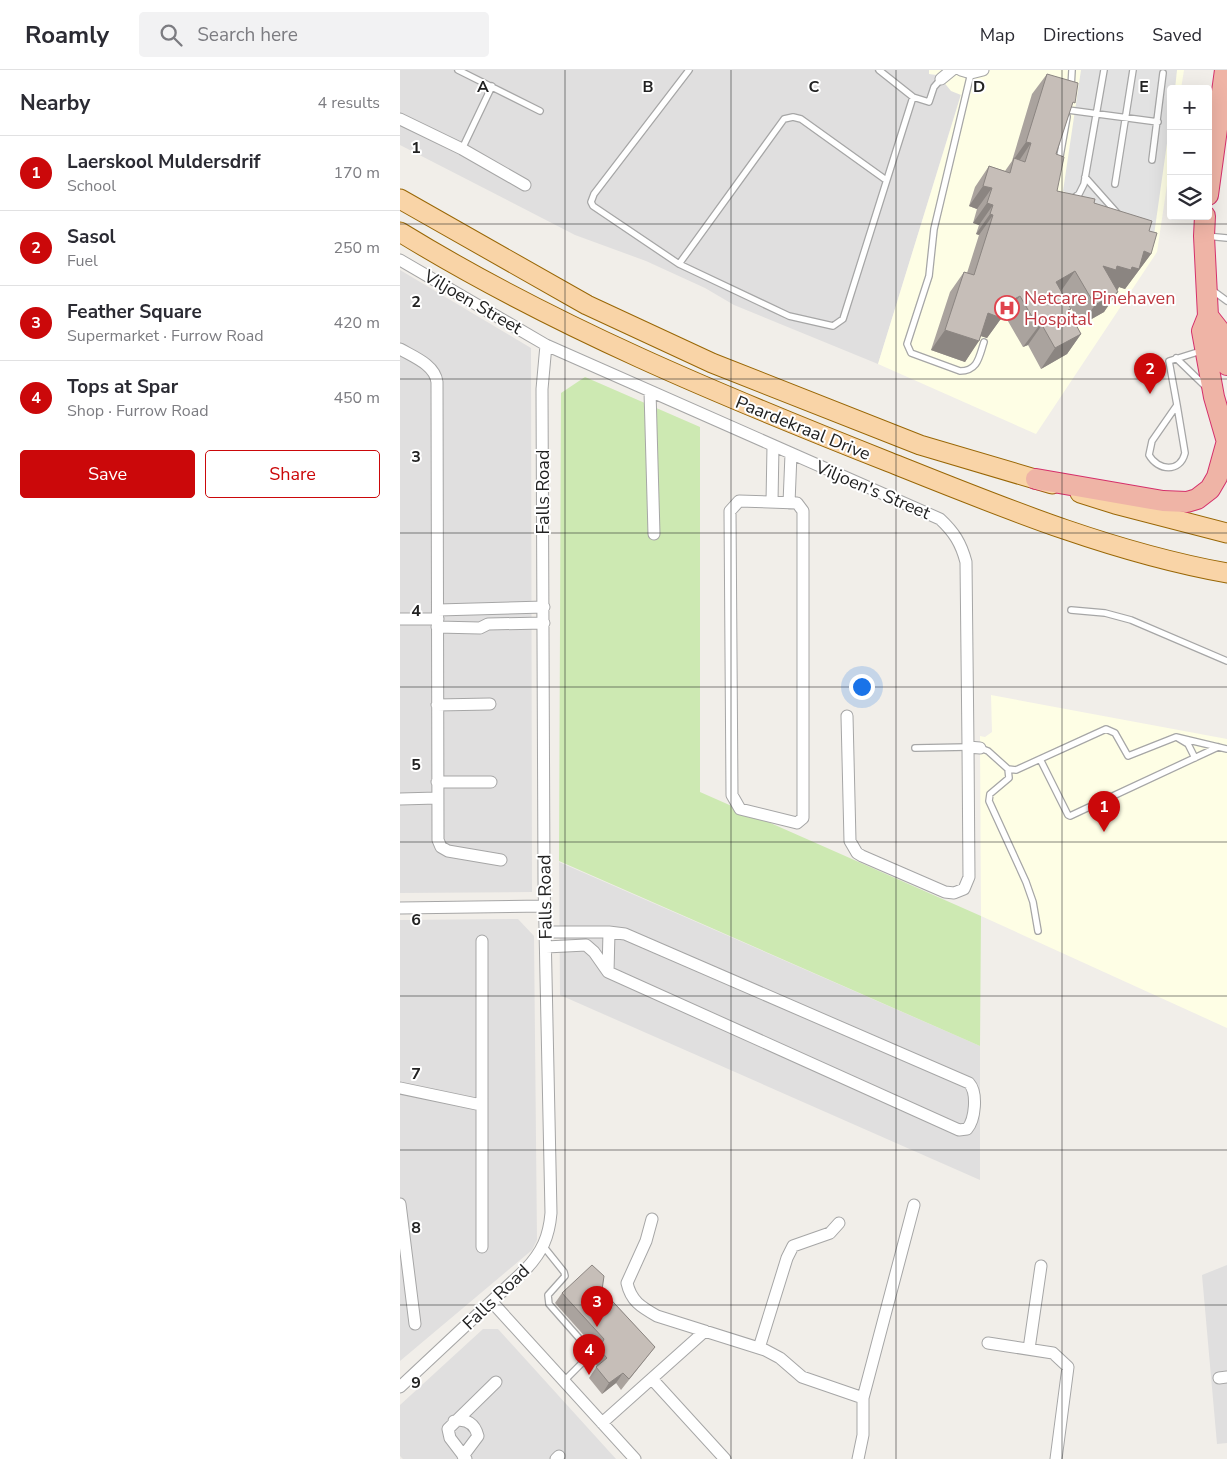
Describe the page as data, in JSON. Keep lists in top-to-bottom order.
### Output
{
  "streets": {
    "main road": ["Paardekraal Drive"],
    "street": ["Viljoen Street", "Viljoen's Street", "Falls Road"]
  },
  "crossings": [
    ["Viljoen Street", "Viljoen's Street"],
    ["Viljoen Street", "Falls Road"],
    ["Viljoen's Street", "Falls Road"]
  ],
  "places": {
    "hospital": ["Netcare Pinehaven Hospital"]
  },
  "page": {
    "header": "Roamly",
    "search": "Search here",
    "nav": ["Map", "Directions", "Saved"],
    "heading": ["Nearby", "4 results"],
    "map_buttons": ["+", "−"],
    "list": [
      {
        "mark": "1",
        "name": "Laerskool Muldersdrif",
        "note": "School",
        "value": "170 m"
      },
      {
        "mark": "2",
        "name": "Sasol",
        "note": "Fuel",
        "value": "250 m"
      },
      {
        "mark": "3",
        "name": "Feather Square",
        "note": "Supermarket · Furrow Road",
        "value": "420 m"
      },
      {
        "mark": "4",
        "name": "Tops at Spar",
        "note": "Shop · Furrow Road",
        "value": "450 m"
      }
    ],
    "pins": [
      "2",
      "1",
      "3",
      "4"
    ],
    "buttons": ["Save", "Share"]
  },
  "grid": {
    "columns": [
      "A",
      "B",
      "C",
      "D",
      "E"
    ],
    "rows": [
      "1",
      "2",
      "3",
      "4",
      "5",
      "6",
      "7",
      "8",
      "9"
    ]
  }
}
